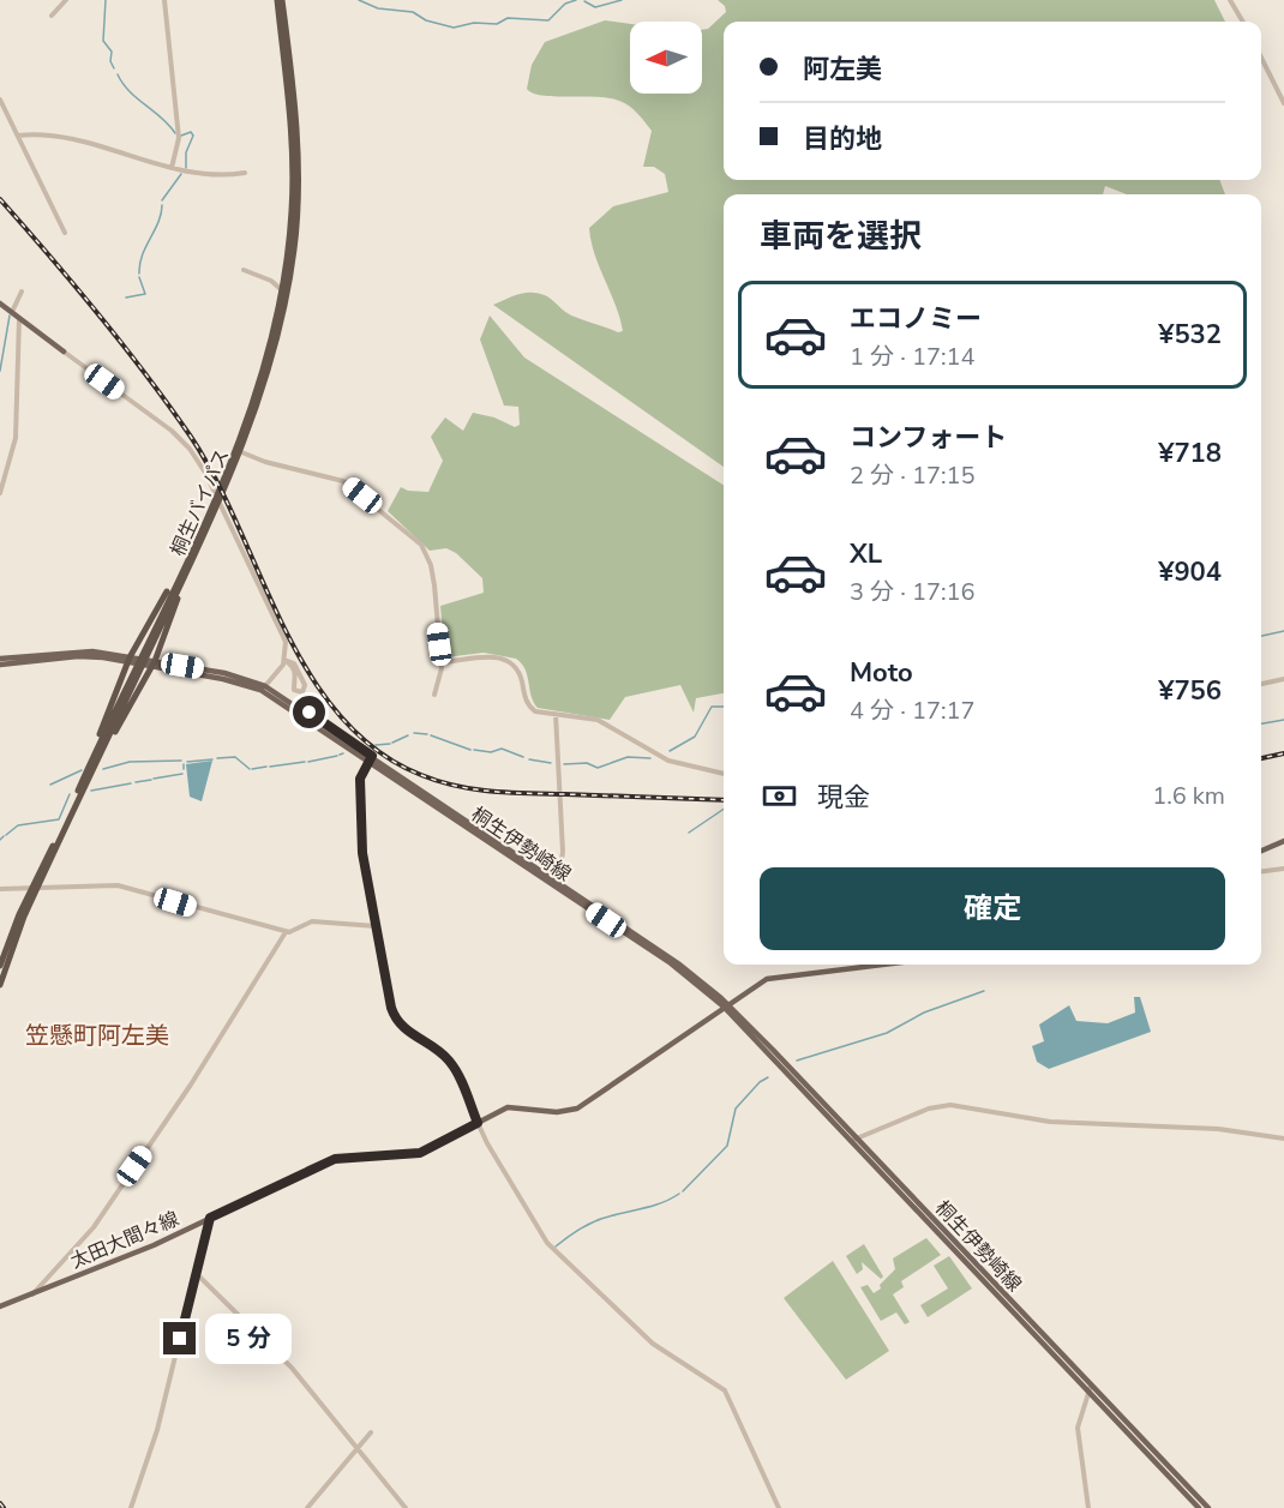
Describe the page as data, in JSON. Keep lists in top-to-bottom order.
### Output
{
  "streets": {
    "highway": ["桐生バイパス"],
    "main road": ["桐生伊勢崎線", "太田大間々線"]
  },
  "crossings": [
    ["桐生伊勢崎線", "太田大間々線"]
  ],
  "districts": ["笠懸町阿左美"],
  "north": "left",
  "page": {
    "banner": ["阿左美", "目的地"],
    "heading": "車両を選択",
    "list": [
      {
        "name": "エコノミー",
        "note": "1 分 · 17:14",
        "value": "¥532"
      },
      {
        "name": "コンフォート",
        "note": "2 分 · 17:15",
        "value": "¥718"
      },
      {
        "name": "XL",
        "note": "3 分 · 17:16",
        "value": "¥904"
      },
      {
        "name": "Moto",
        "note": "4 分 · 17:17",
        "value": "¥756"
      }
    ],
    "pay": ["現金", "1.6 km"],
    "buttons": "確定",
    "bubble": "5 分"
  }
}
